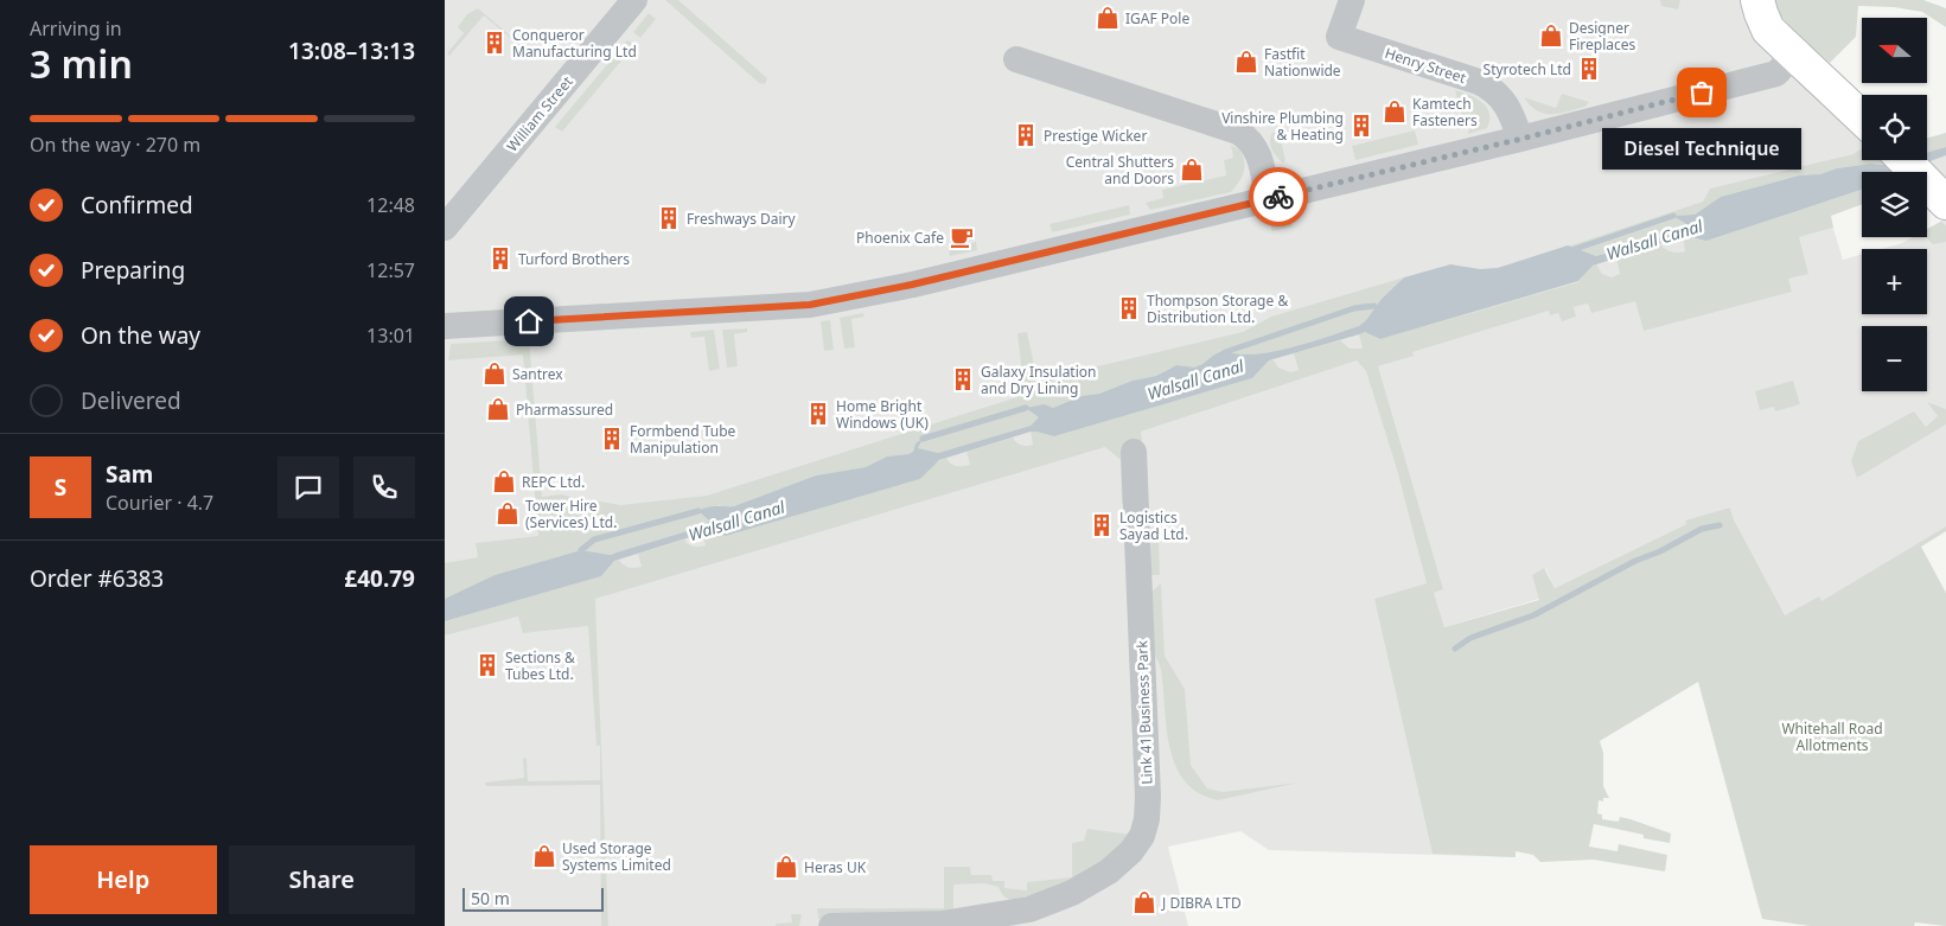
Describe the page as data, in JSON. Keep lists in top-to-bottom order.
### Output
{
  "streets": {
    "street": ["Henry Street", "William Street", "Link 41 Business Park"]
  },
  "water": ["Walsall Canal"],
  "parks": ["Whitehall Road Allotments"],
  "places": {
    "shop": [
      "IGAF Pole",
      "Designer Fireplaces",
      "Fastfit Nationwide",
      "Kamtech Fasteners",
      "Central Shutters and Doors",
      "Santrex",
      "Pharmassured",
      "REPC Ltd.",
      "Tower Hire (Services) Ltd.",
      "Used Storage Systems Limited",
      "Heras UK",
      "J DIBRA LTD"
    ],
    "building": [
      "Conqueror Manufacturing Ltd",
      "Styrotech Ltd",
      "Vinshire Plumbing & Heating",
      "Prestige Wicker",
      "Freshways Dairy",
      "Turford Brothers",
      "Thompson Storage & Distribution Ltd.",
      "Galaxy Insulation and Dry Lining",
      "Home Bright Windows (UK)",
      "Formbend Tube Manipulation",
      "Logistics Sayad Ltd.",
      "Sections & Tubes Ltd."
    ],
    "other": ["Diesel Technique"],
    "cafe": ["Phoenix Cafe"]
  },
  "scale_bar": "50 m",
  "north": "left",
  "page": {
    "heading": ["3 min", "Arriving in", "13:08–13:13"],
    "panel": [
      "Sam",
      "Courier · 4.7",
      "Order #6383",
      "£40.79"
    ],
    "map_buttons": ["+", "−"],
    "bar": "On the way · 270 m",
    "bubble": "Diesel Technique",
    "list": [
      ["Confirmed", "12:48"],
      ["Preparing", "12:57"],
      ["On the way", "13:01"],
      "Delivered"
    ],
    "round": "S",
    "buttons": ["Help", "Share"],
    "scale": "50 m"
  }
}
